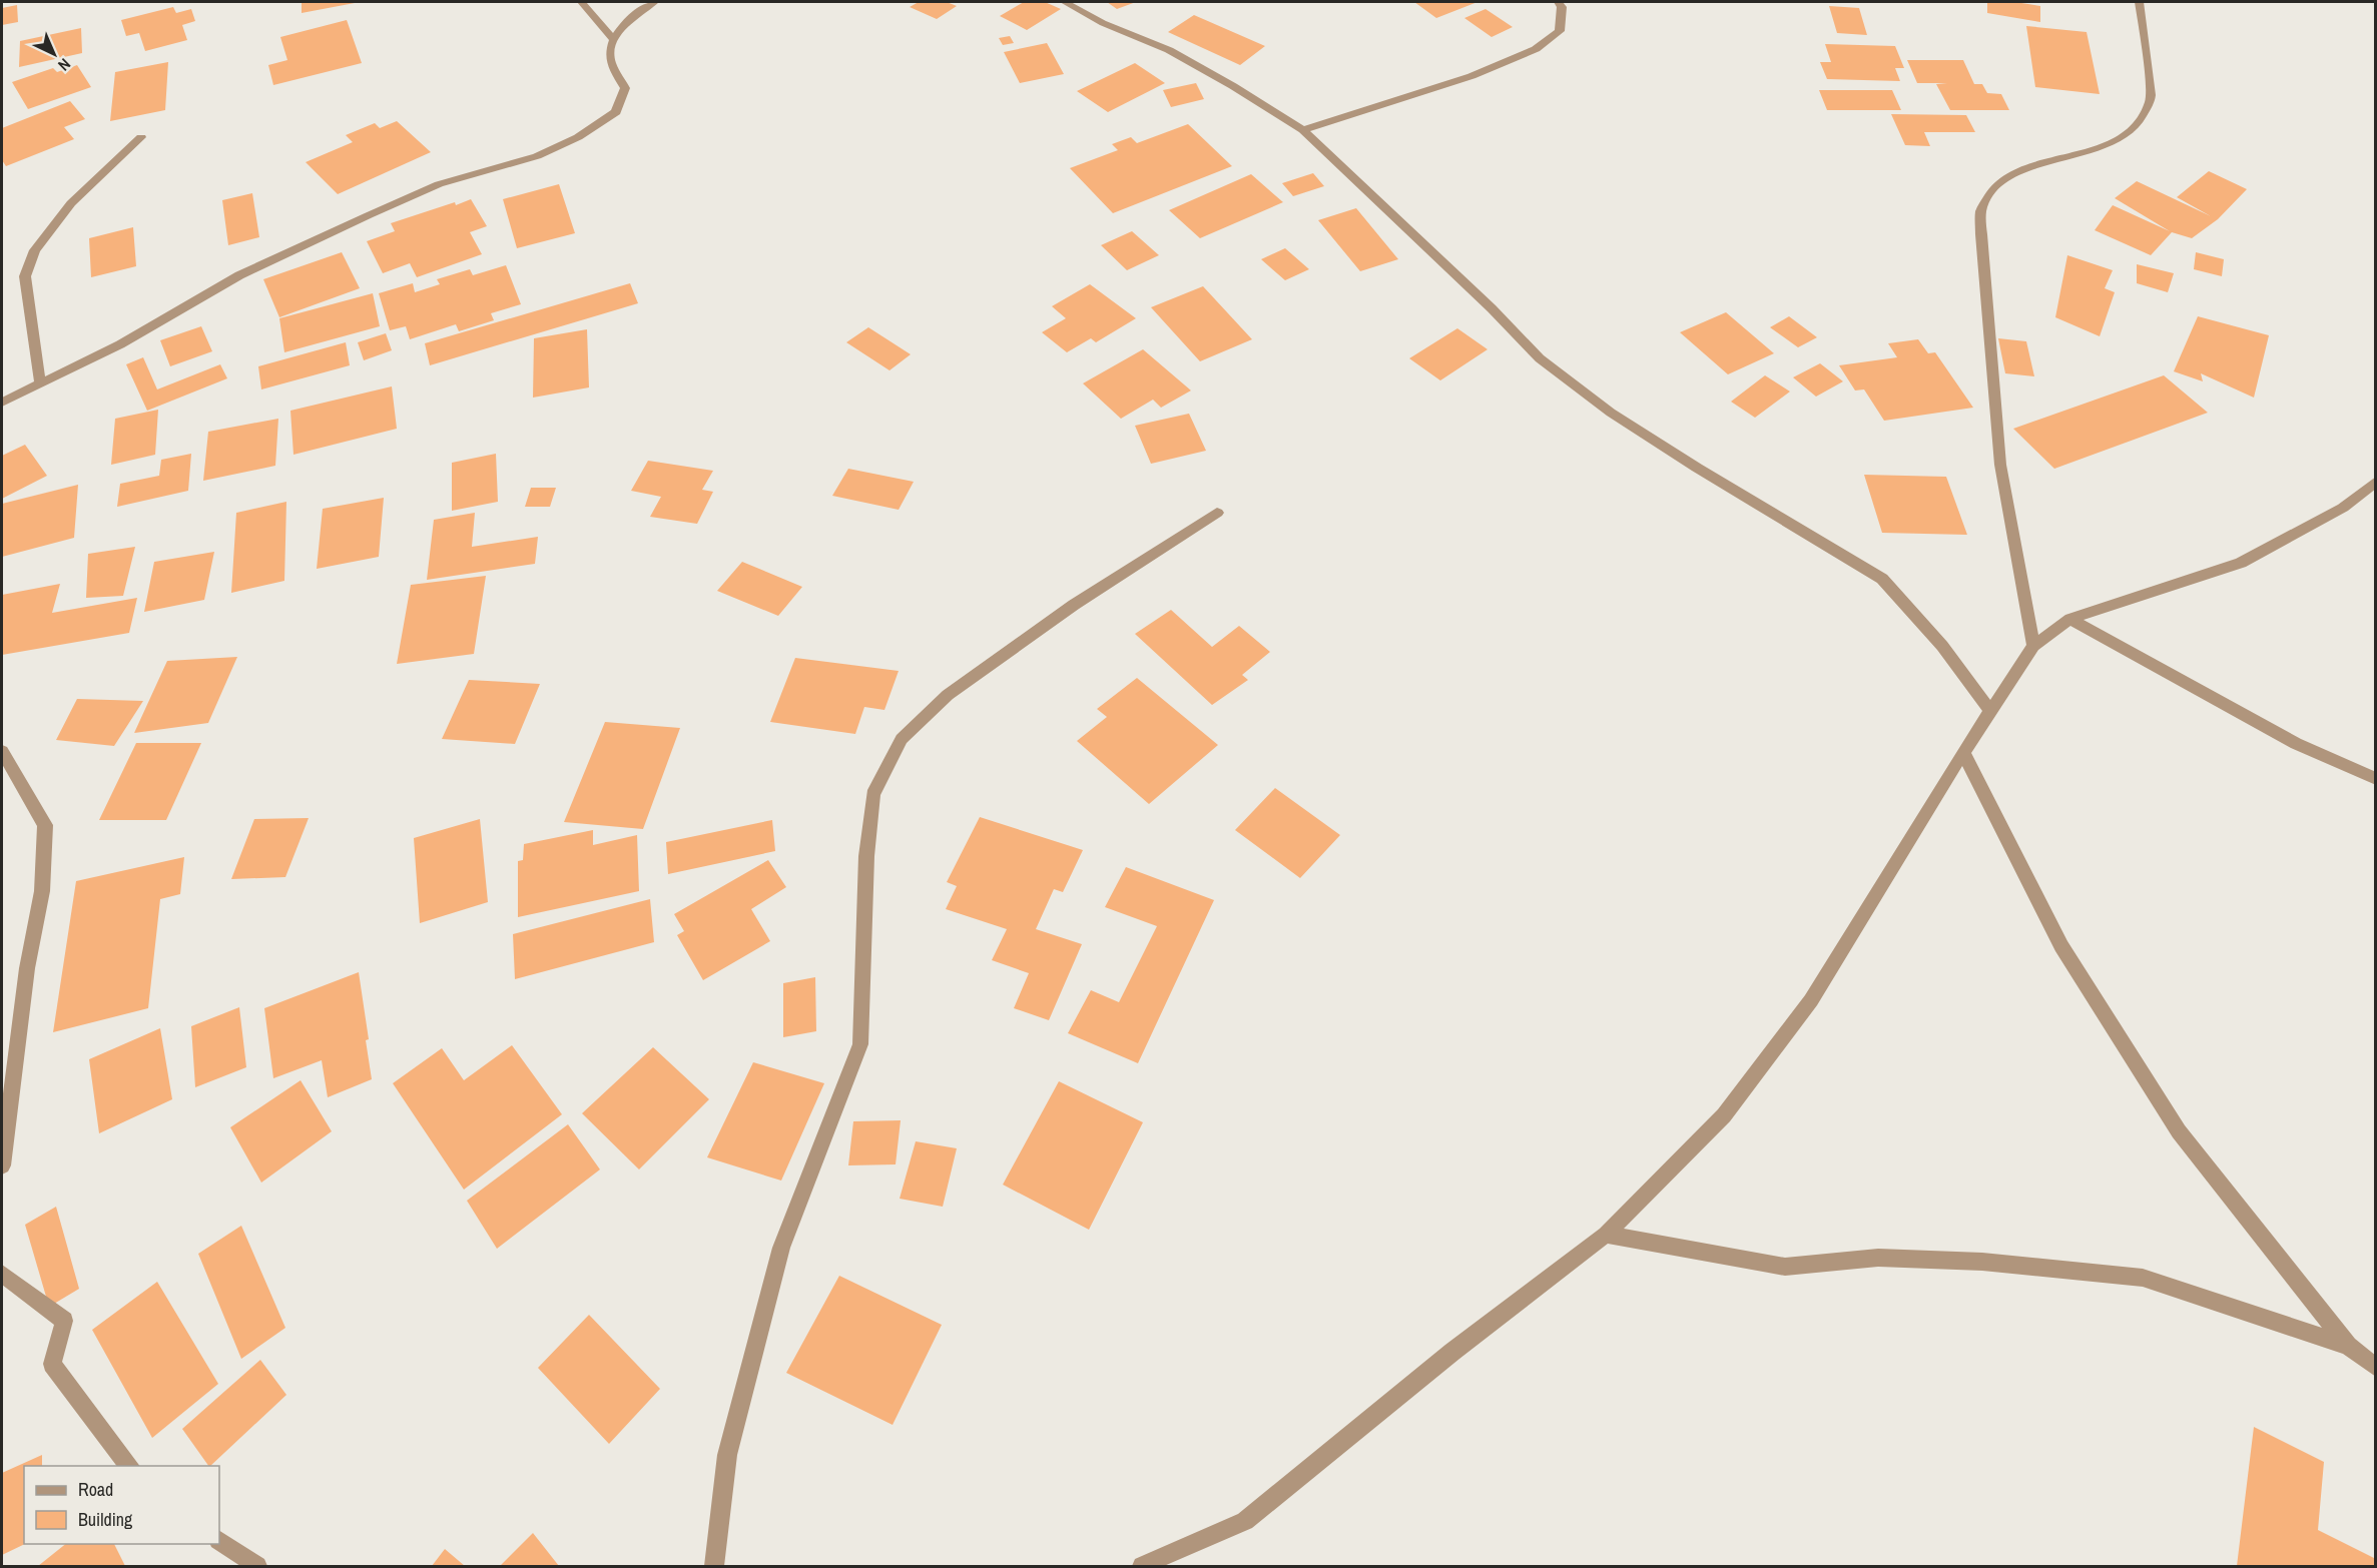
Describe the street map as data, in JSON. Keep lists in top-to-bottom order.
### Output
{
  "legend": ["Road", "Building"],
  "north": "bottom right"
}
